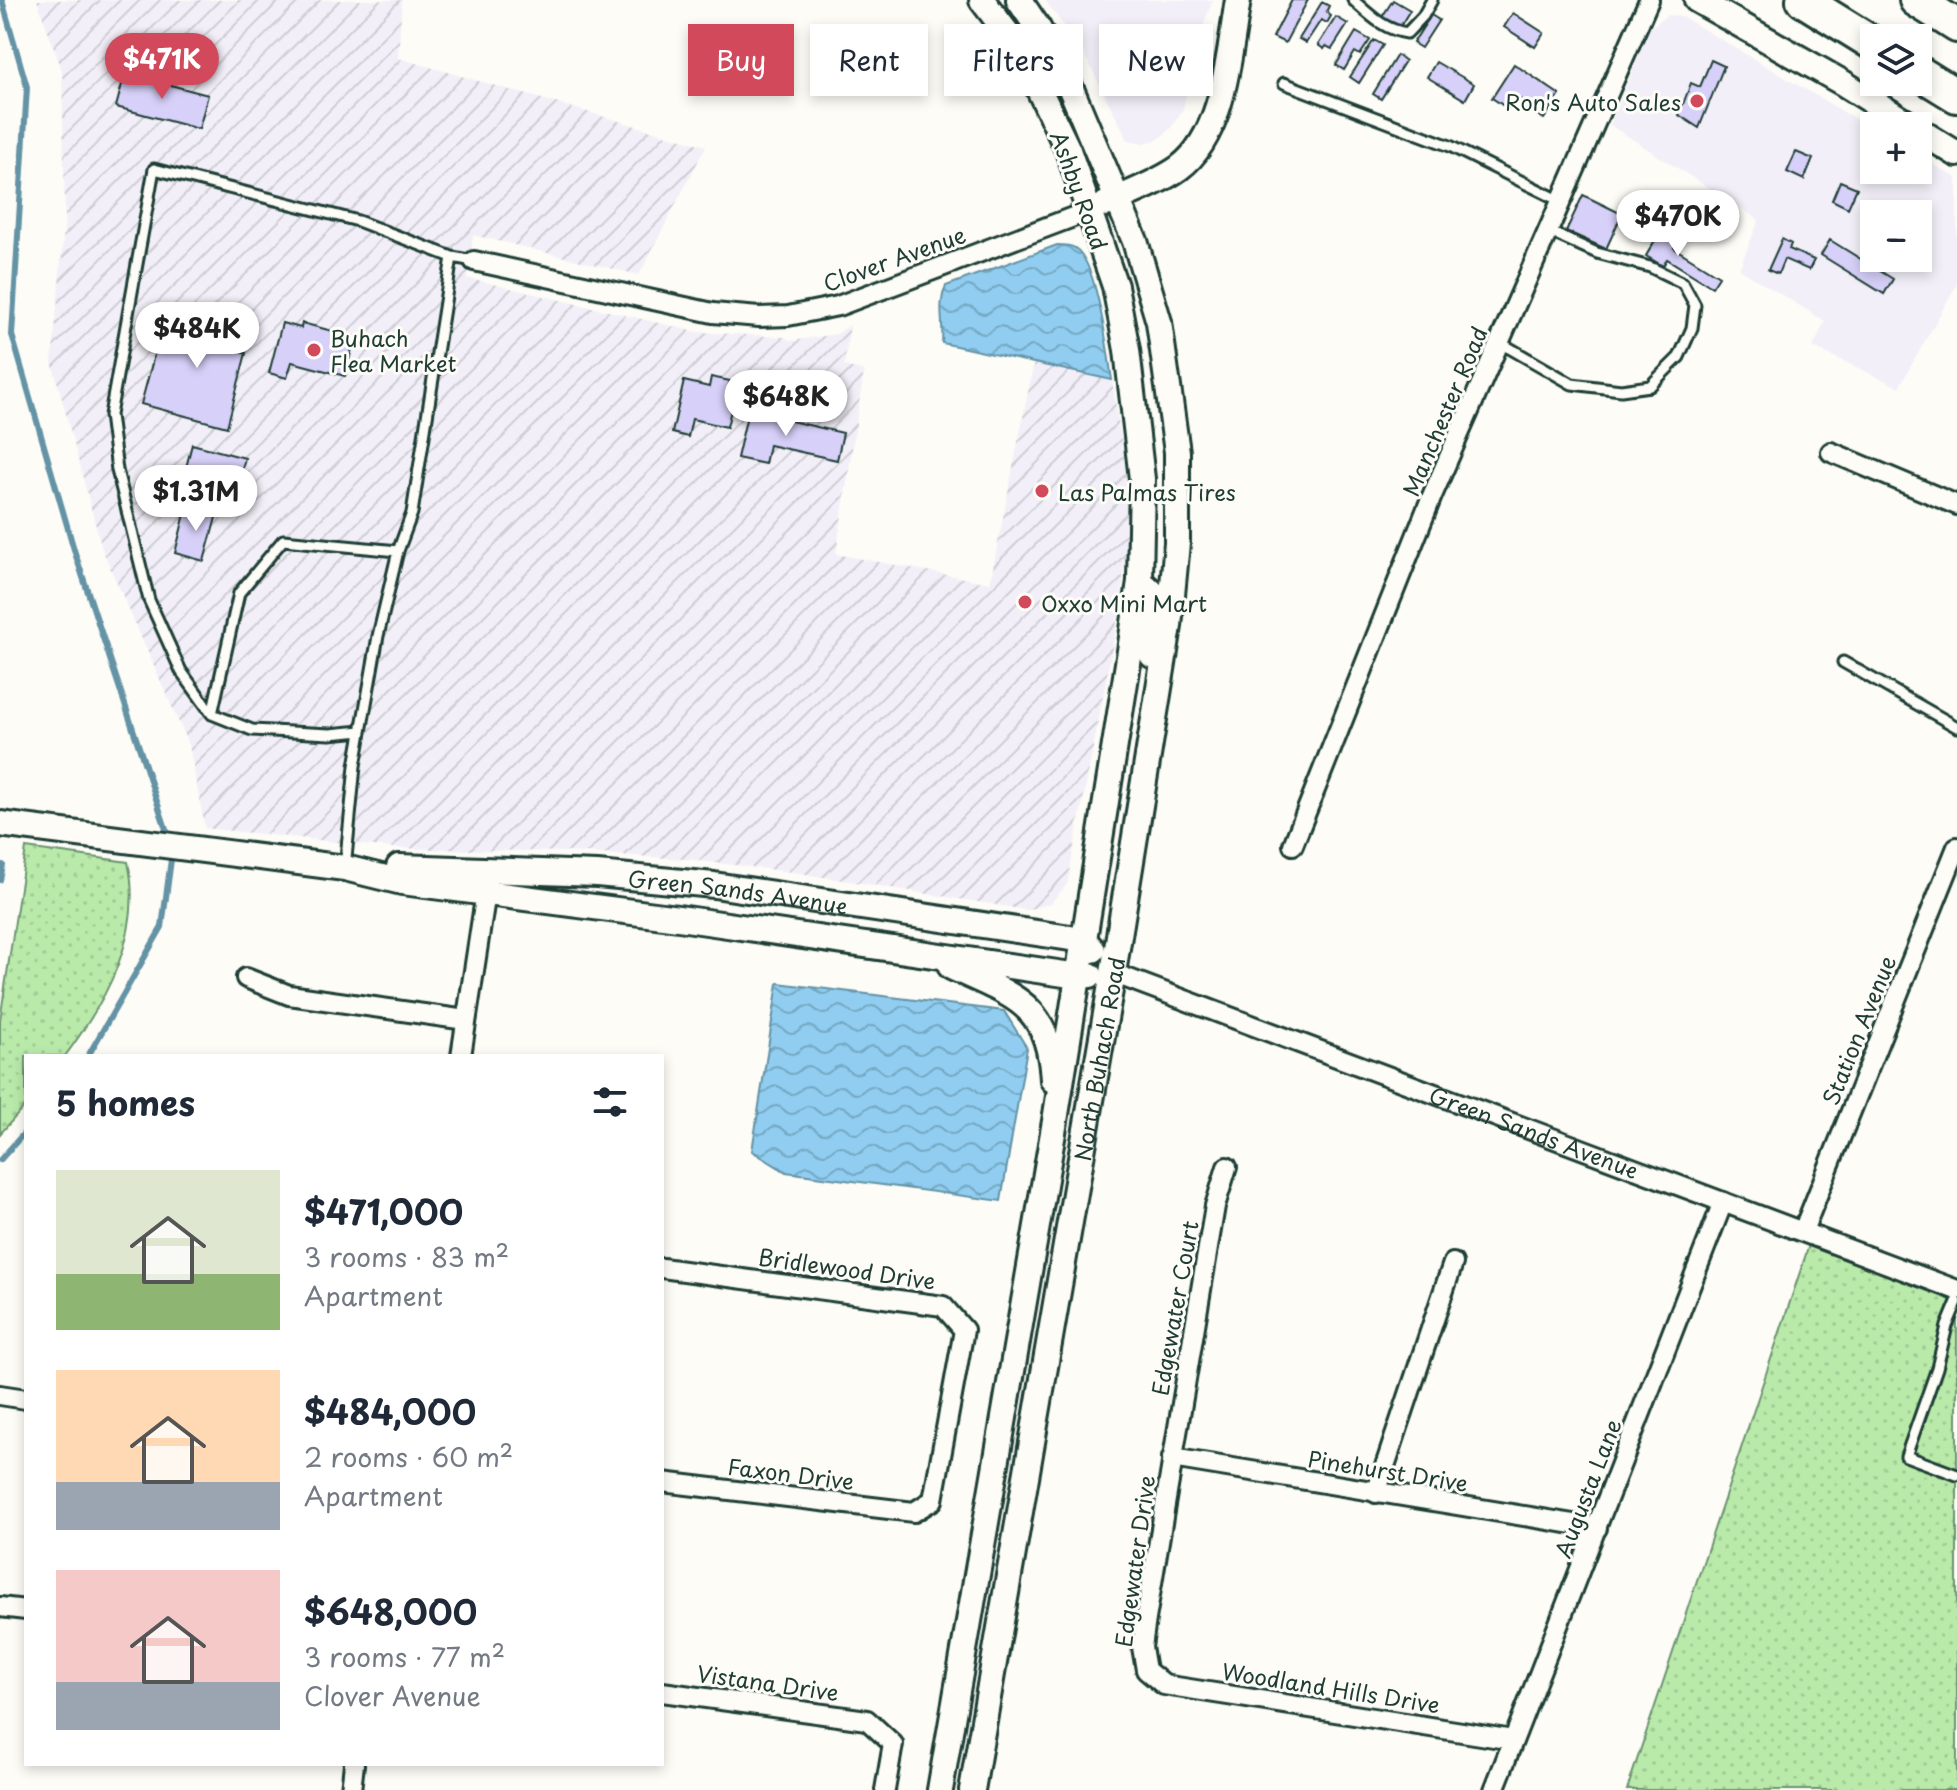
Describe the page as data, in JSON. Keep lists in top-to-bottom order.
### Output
{
  "streets": {
    "main road": ["Ashby Road", "Green Sands Avenue", "North Buhach Road"],
    "street": [
      "Clover Avenue",
      "Manchester Road",
      "Station Avenue",
      "Bridlewood Drive",
      "Edgewater Court",
      "Pinehurst Drive",
      "Faxon Drive",
      "Augusta Lane",
      "Edgewater Drive",
      "Vistana Drive",
      "Woodland Hills Drive"
    ]
  },
  "crossings": [
    ["Ashby Road", "Clover Avenue"],
    ["Ashby Road", "North Buhach Road"],
    ["Green Sands Avenue", "Station Avenue"],
    ["Green Sands Avenue", "North Buhach Road"],
    ["Green Sands Avenue", "Augusta Lane"],
    ["Bridlewood Drive", "Faxon Drive"],
    ["Edgewater Court", "Pinehurst Drive"],
    ["Edgewater Court", "Edgewater Drive"],
    ["Pinehurst Drive", "Augusta Lane"],
    ["Pinehurst Drive", "Edgewater Drive"],
    ["Augusta Lane", "Woodland Hills Drive"],
    ["Edgewater Drive", "Woodland Hills Drive"]
  ],
  "places": [
    "Ron's Auto Sales",
    "Buhach Flea Market",
    "Las Palmas Tires",
    "Oxxo Mini Mart"
  ],
  "page": {
    "map_buttons": ["+", "−"],
    "chip": [
      "Buy",
      "Rent",
      "Filters",
      "New"
    ],
    "price": [
      "$471K",
      "$470K",
      "$484K",
      "$648K",
      "$1.31M"
    ],
    "heading": "5 homes",
    "list": [
      {
        "name": "$471,000",
        "note": "3 rooms · 83 m² · Apartment"
      },
      {
        "name": "$484,000",
        "note": "2 rooms · 60 m² · Apartment"
      },
      {
        "name": "$648,000",
        "note": "3 rooms · 77 m² · Clover Avenue"
      }
    ]
  }
}
